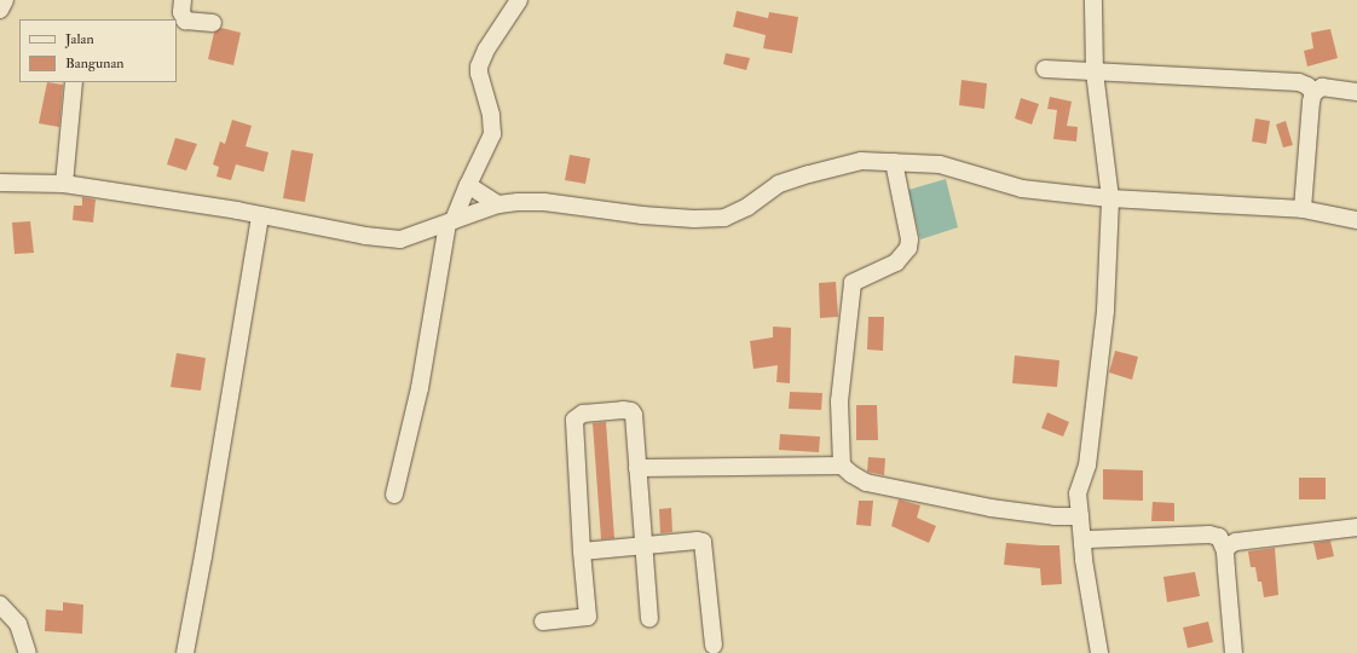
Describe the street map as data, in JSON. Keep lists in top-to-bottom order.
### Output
{
  "legend": ["Jalan", "Bangunan"]
}
